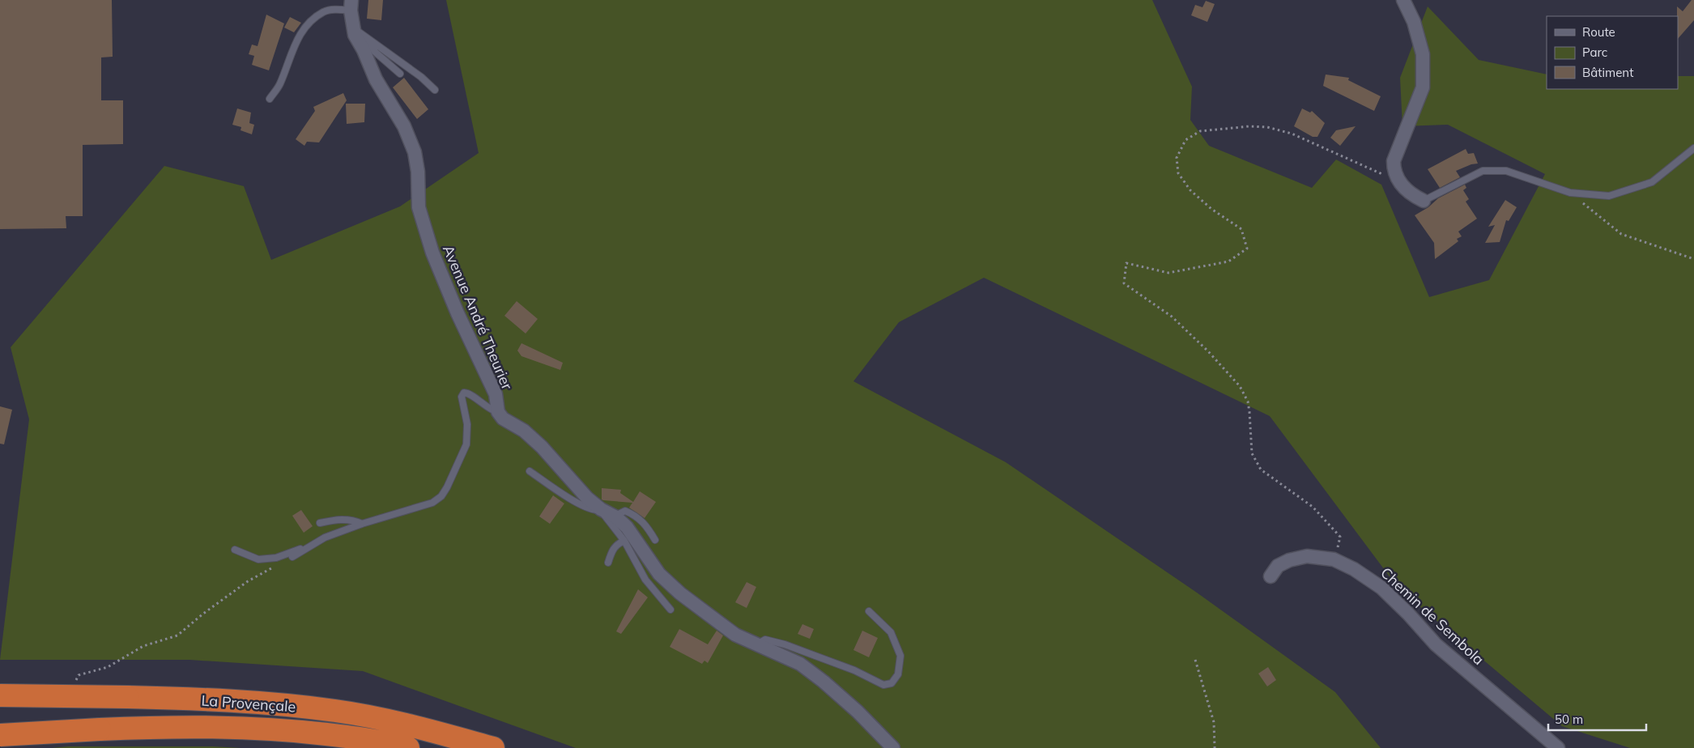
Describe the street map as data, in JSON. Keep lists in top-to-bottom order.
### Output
{
  "streets": {
    "highway": ["La Provençale"],
    "street": ["Avenue André Theurier", "Chemin de Sembola"]
  },
  "legend": ["Route", "Parc", "Bâtiment"],
  "scale_bar": "50 m"
}
